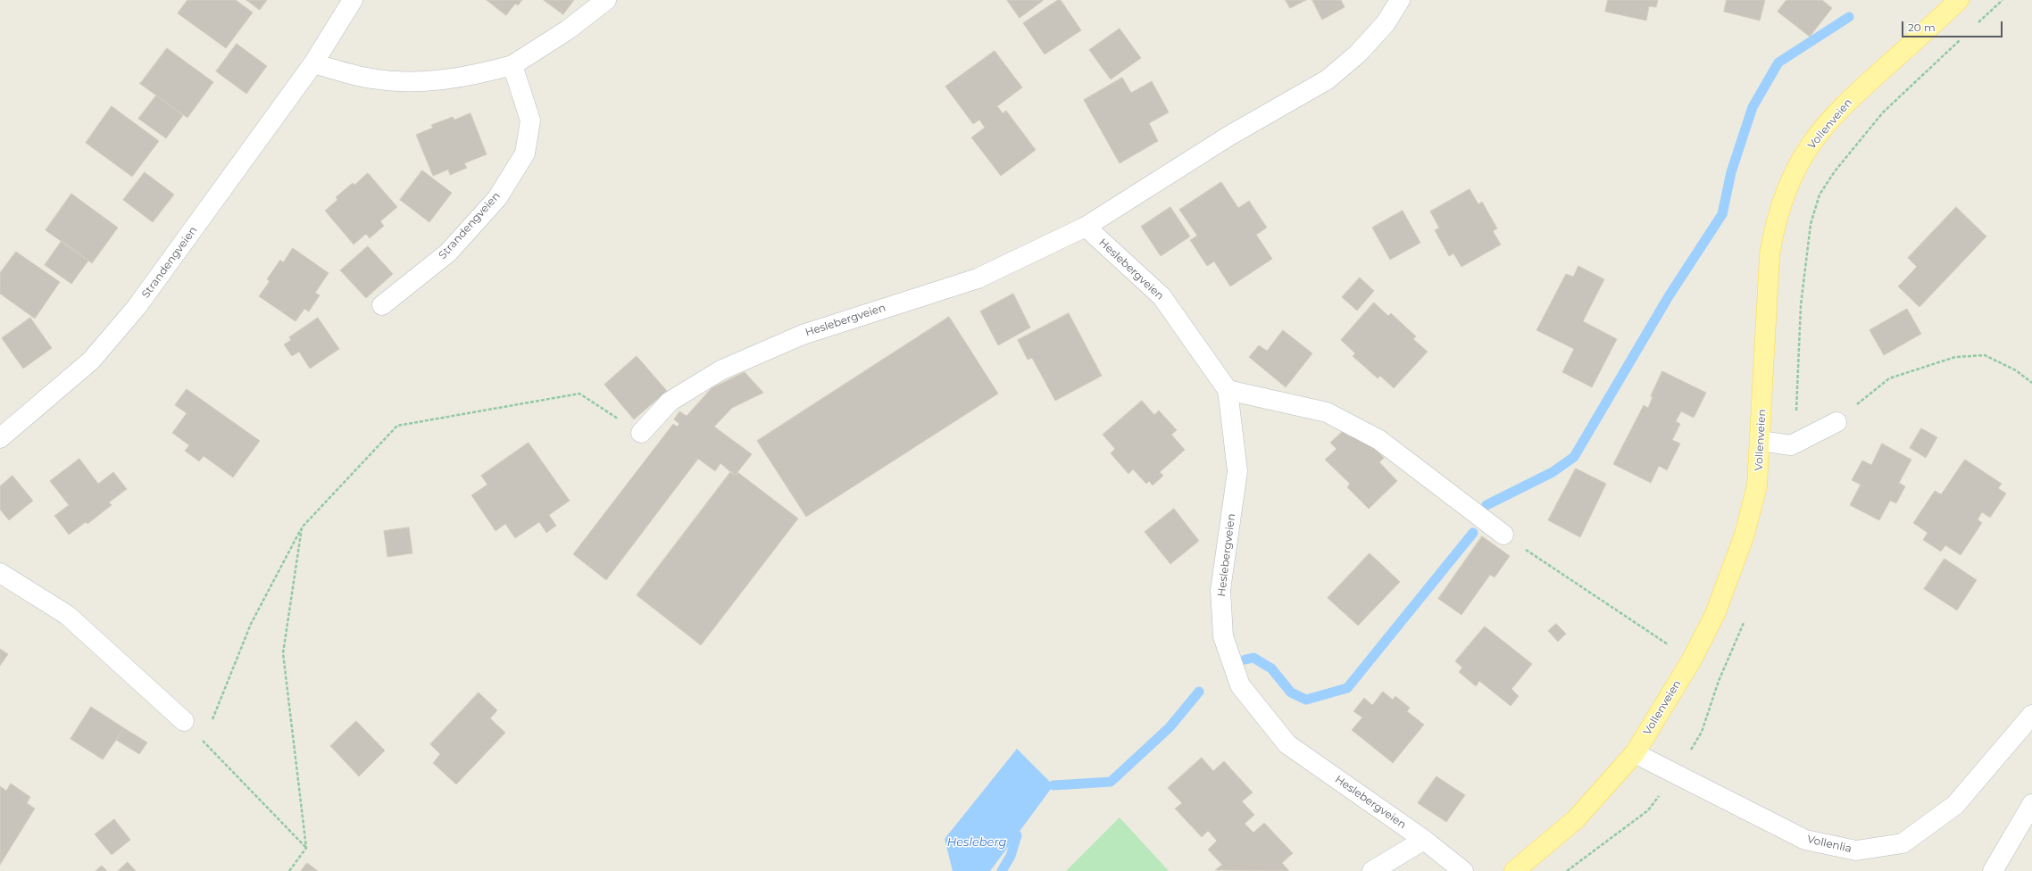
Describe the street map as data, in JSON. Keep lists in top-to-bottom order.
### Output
{
  "streets": {
    "main road": ["Vollenveien"],
    "street": ["Strandengveien", "Heslebergveien", "Vollenlia"]
  },
  "crossings": [
    ["Vollenveien", "Vollenlia"]
  ],
  "water": ["Hesleberg"],
  "scale_bar": "20 m"
}
